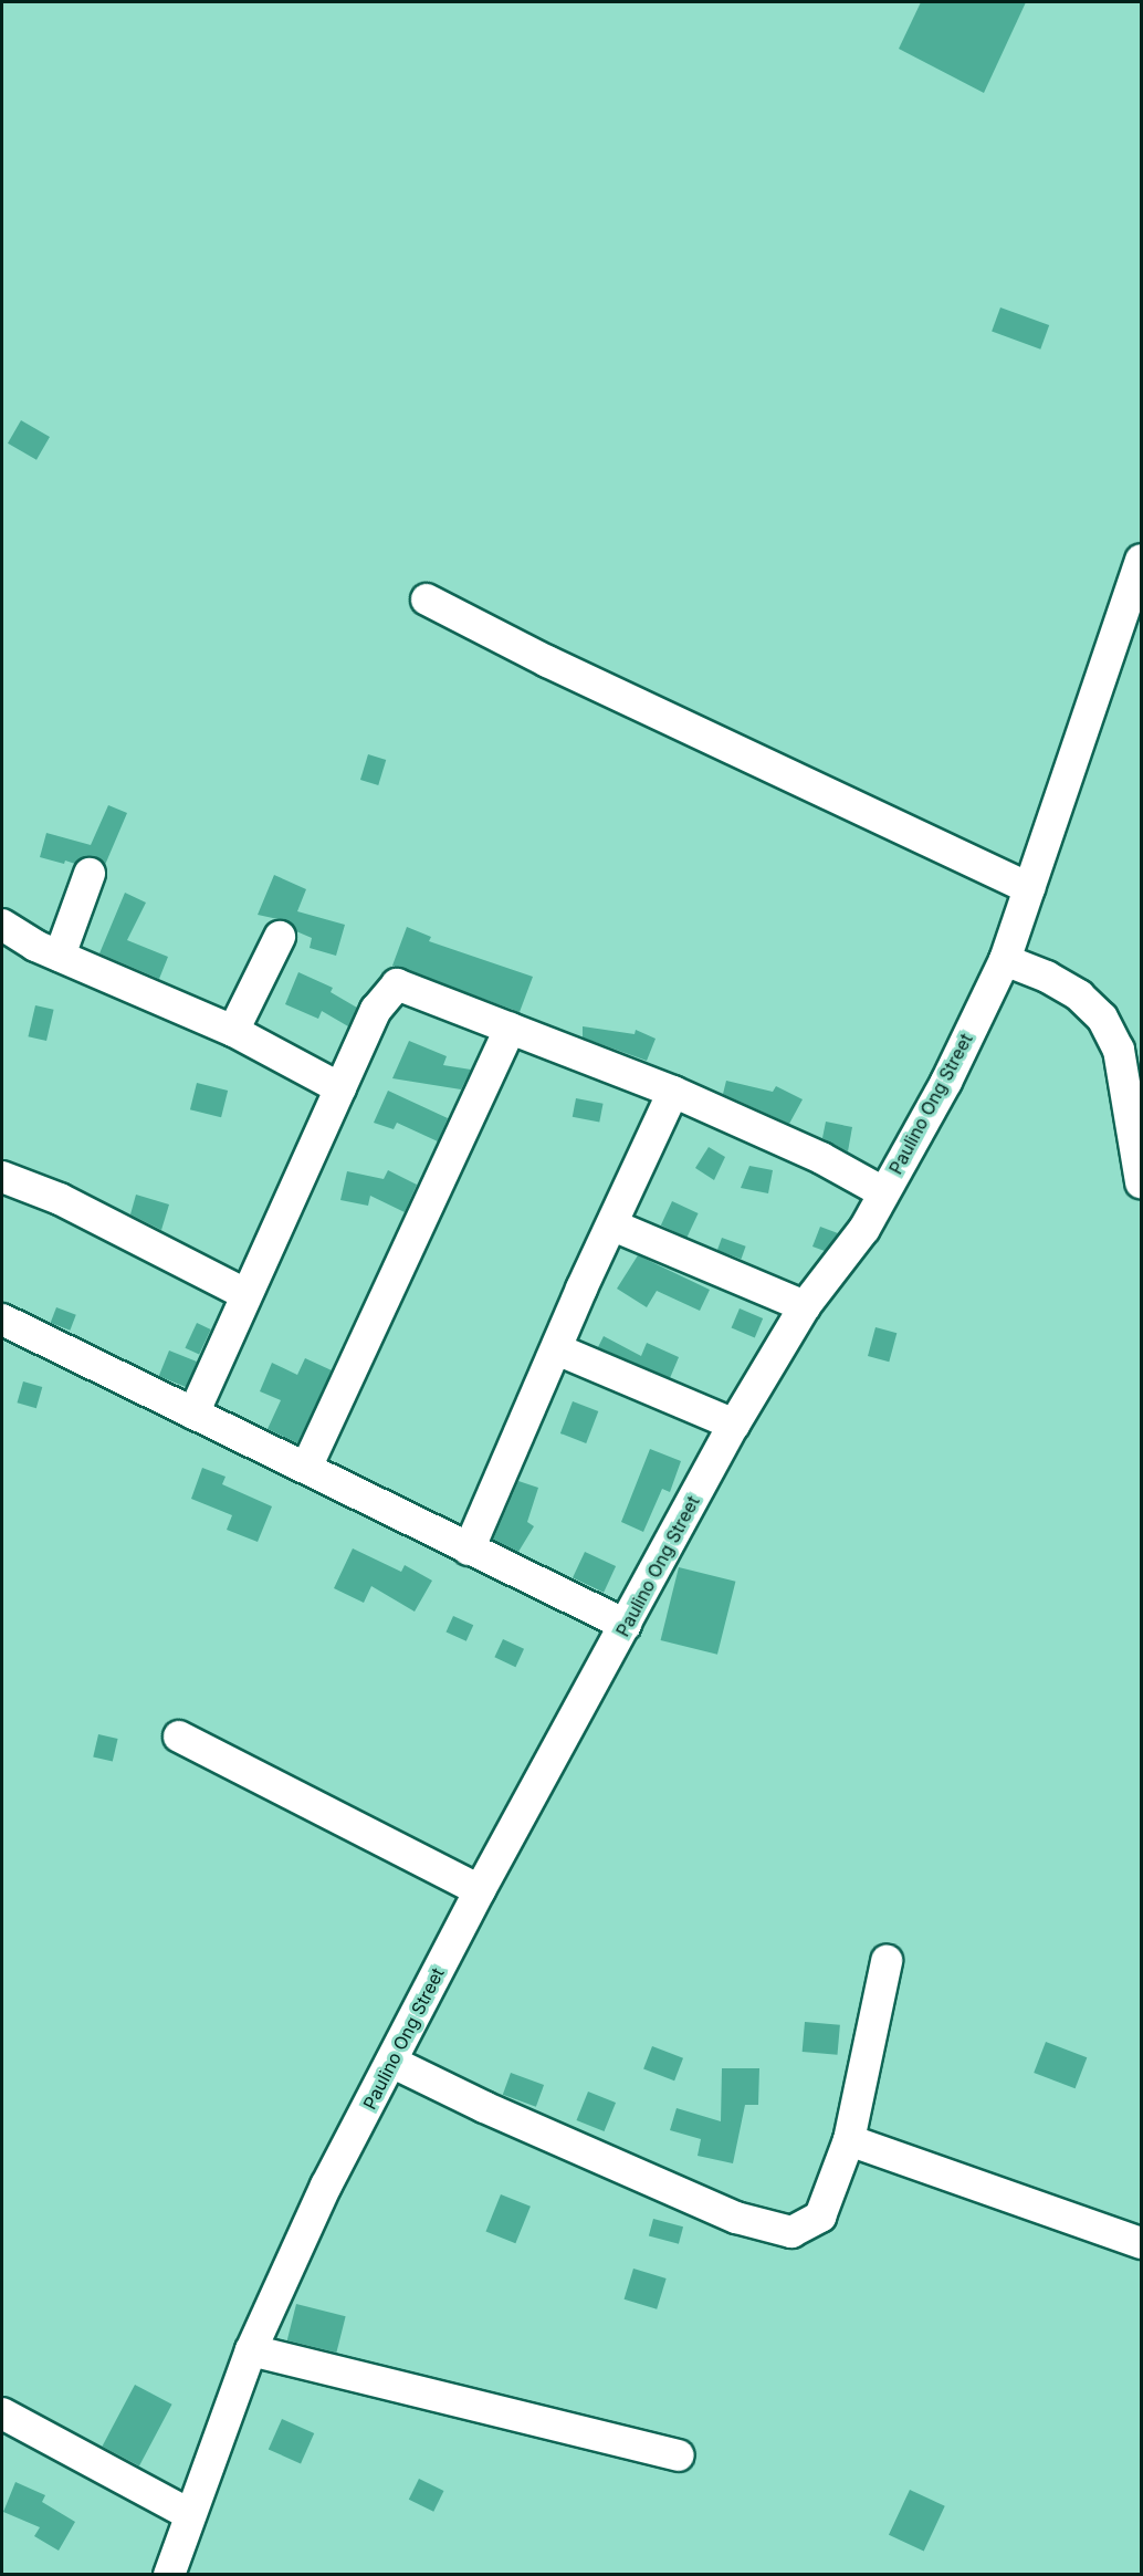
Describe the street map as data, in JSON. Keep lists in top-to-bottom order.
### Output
{
  "streets": {
    "street": ["Paulino Ong Street"]
  }
}
